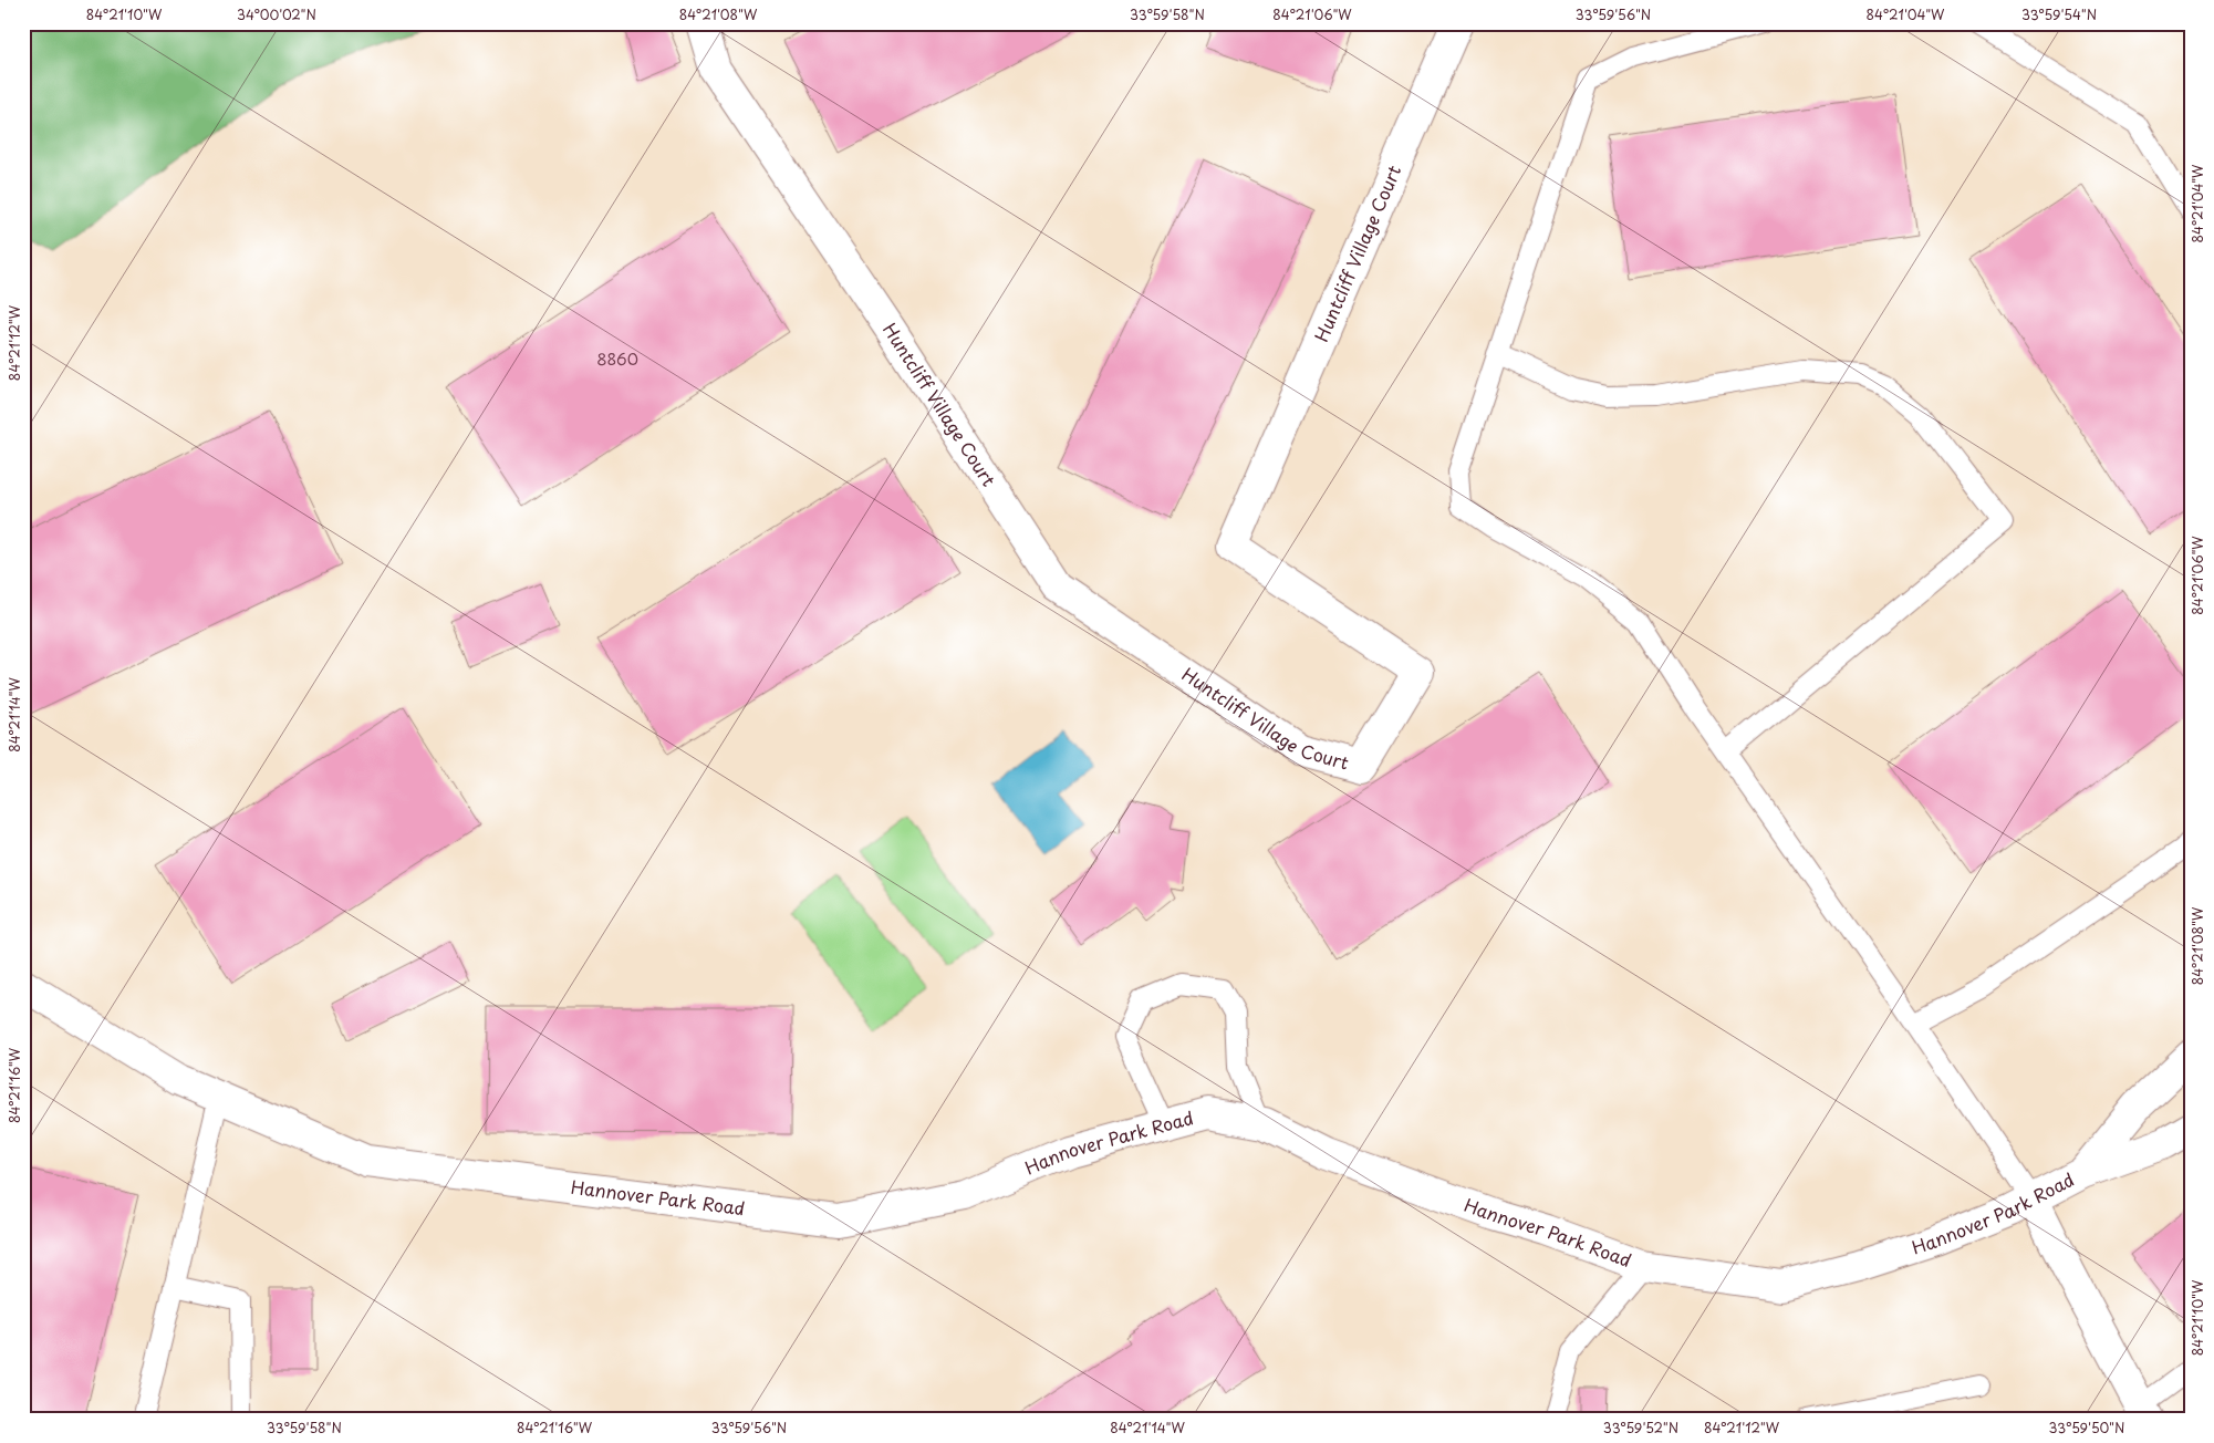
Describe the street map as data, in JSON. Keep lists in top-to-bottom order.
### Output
{
  "streets": {
    "street": ["Huntcliff Village Court", "Hannover Park Road"]
  },
  "house_numbers": ["8860"],
  "coordinates": [
    "84°21'10\"W",
    "34°00'02\"N",
    "84°21'08\"W",
    "33°59'58\"N",
    "84°21'06\"W",
    "33°59'56\"N",
    "84°21'04\"W",
    "33°59'54\"N",
    "84°21'12\"W",
    "84°21'14\"W",
    "84°21'16\"W",
    "33°59'52\"N",
    "33°59'50\"N"
  ]
}
